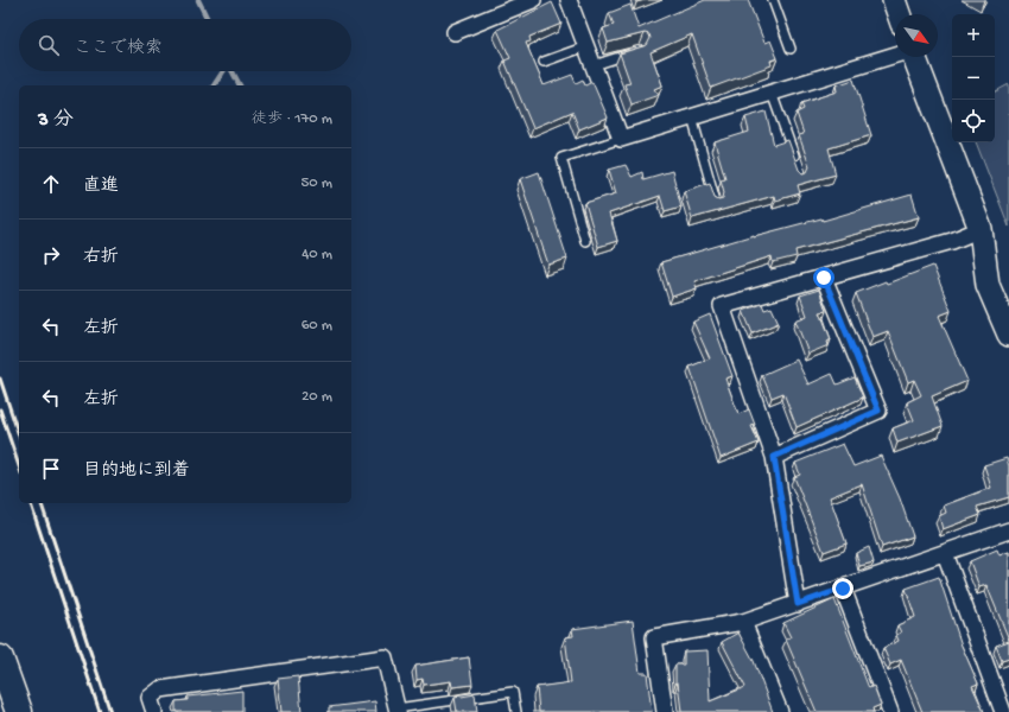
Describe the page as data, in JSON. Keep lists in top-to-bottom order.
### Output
{
  "north": "bottom right",
  "page": {
    "map_buttons": ["+", "−"],
    "search": "ここで検索",
    "heading": ["3 分", "徒歩 · 170 m"],
    "list": [
      ["直進", "50 m"],
      ["右折", "40 m"],
      ["左折", "60 m"],
      ["左折", "20 m"],
      "目的地に到着"
    ]
  }
}
